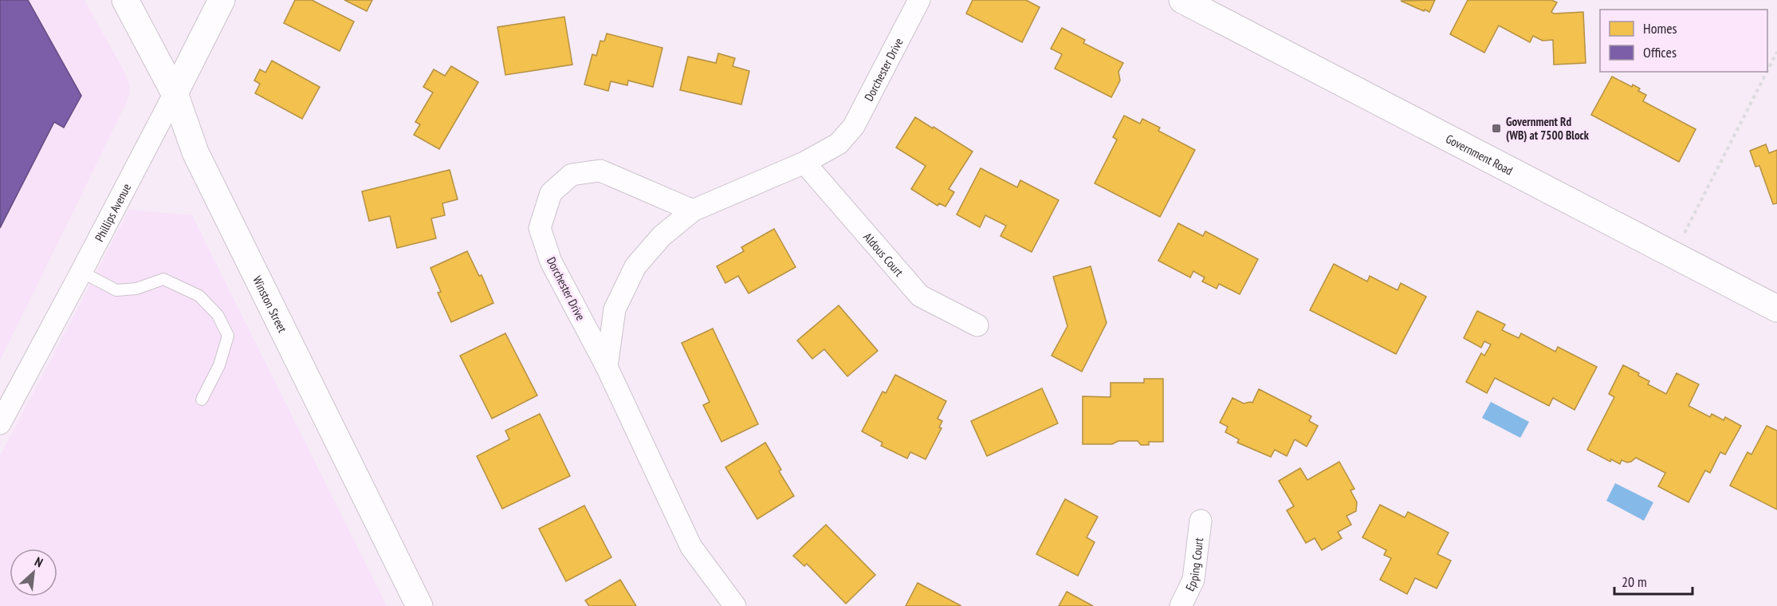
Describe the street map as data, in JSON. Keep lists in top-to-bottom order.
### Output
{
  "streets": {
    "street": [
      "Dorchester Drive",
      "Government Road",
      "Phillips Avenue",
      "Aldous Court",
      "Winston Street",
      "Epping Court"
    ]
  },
  "crossings": [
    ["Dorchester Drive", "Aldous Court"],
    ["Phillips Avenue", "Winston Street"]
  ],
  "places": {
    "transit": ["Government Rd (WB) at 7500 Block"]
  },
  "legend": ["Homes", "Offices"],
  "scale_bar": "20 m",
  "north": "top right"
}
